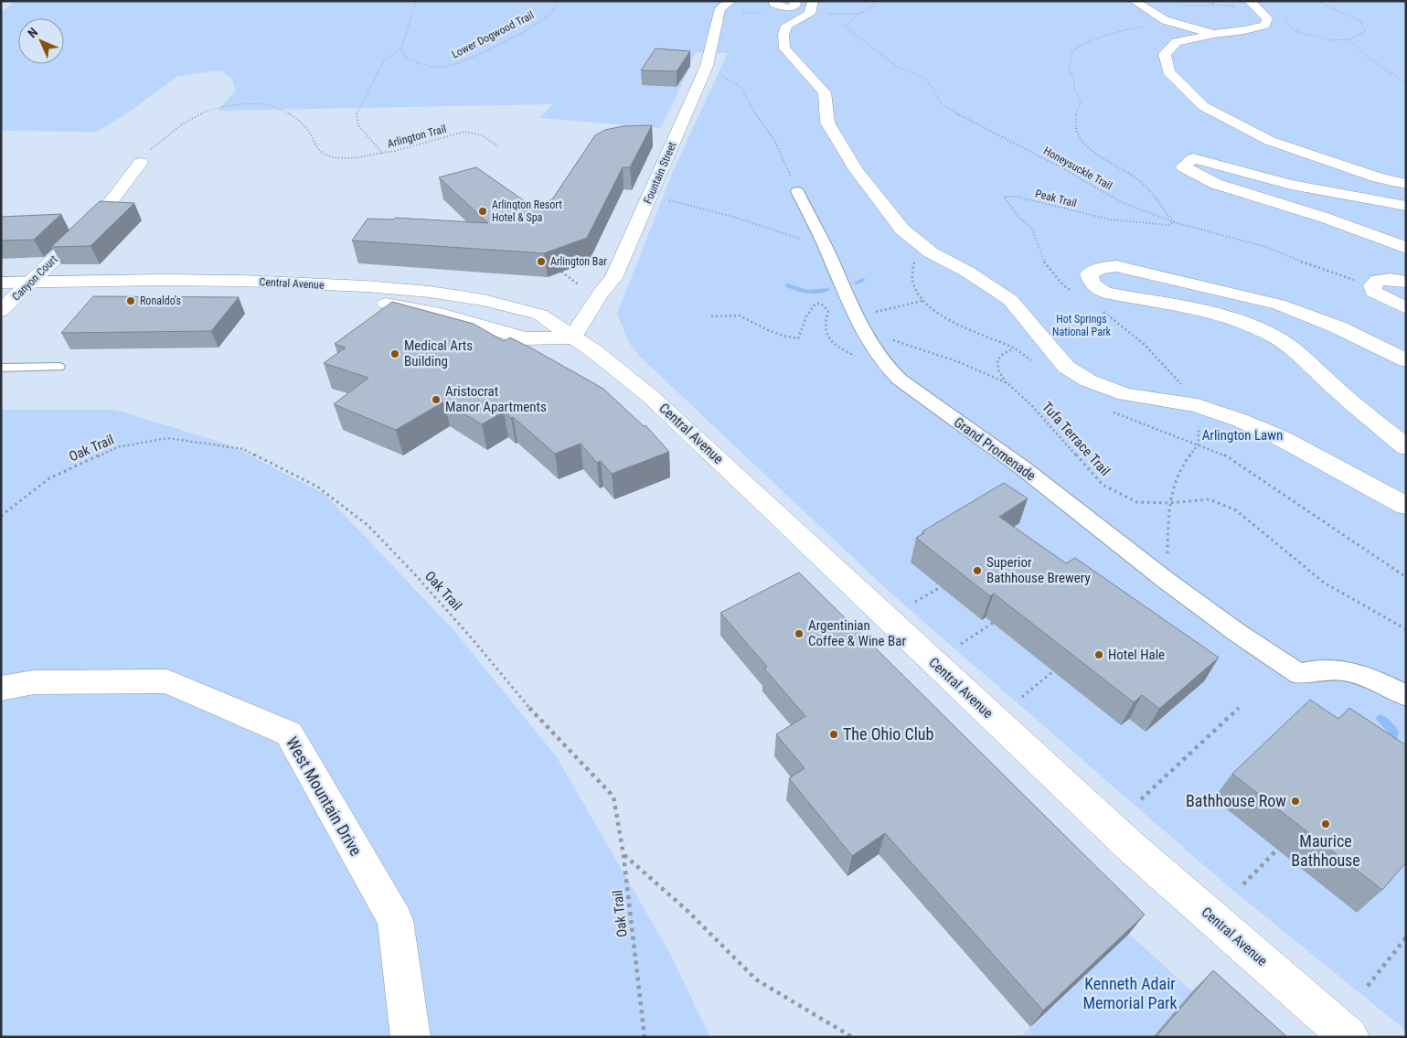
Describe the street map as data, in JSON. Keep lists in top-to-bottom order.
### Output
{
  "streets": {
    "street": [
      "Fountain Street",
      "Canyon Court",
      "Central Avenue",
      "Grand Promenade",
      "West Mountain Drive"
    ],
    "path": [
      "Lower Dogwood Trail",
      "Arlington Trail",
      "Honeysuckle Trail",
      "Peak Trail",
      "Tufa Terrace Trail",
      "Oak Trail"
    ]
  },
  "crossings": [
    ["Lower Dogwood Trail", "Arlington Trail"],
    ["Honeysuckle Trail", "Peak Trail"],
    ["Fountain Street", "Central Avenue"],
    ["Canyon Court", "Central Avenue"],
    ["Tufa Terrace Trail", "Grand Promenade"]
  ],
  "parks": ["Hot Springs National Park", "Arlington Lawn", "Kenneth Adair Memorial Park"],
  "places": [
    "Arlington Resort Hotel & Spa",
    "Arlington Bar",
    "Ronaldo's",
    "Medical Arts Building",
    "Aristocrat Manor Apartments",
    "Superior Bathhouse Brewery",
    "Argentinian Coffee & Wine Bar",
    "Hotel Hale",
    "The Ohio Club",
    "Bathhouse Row",
    "Maurice Bathhouse"
  ],
  "north": "top left"
}
